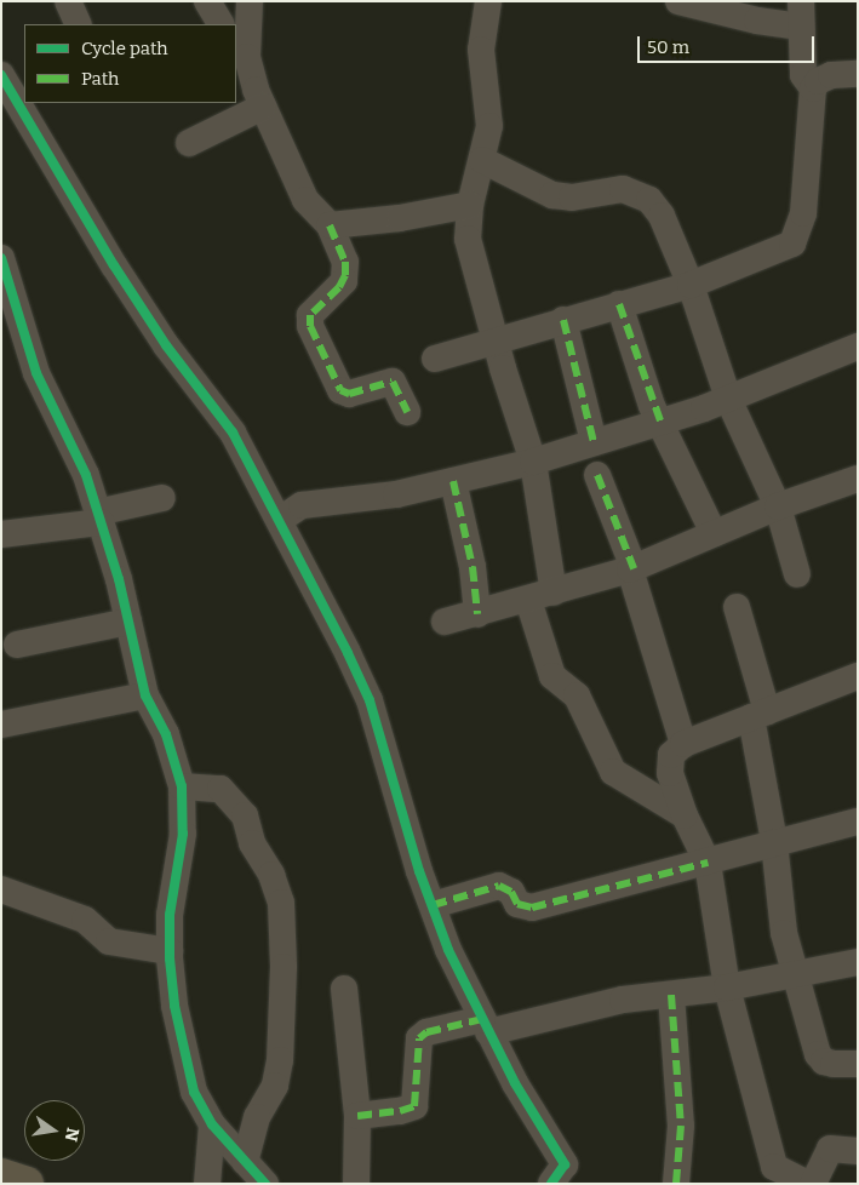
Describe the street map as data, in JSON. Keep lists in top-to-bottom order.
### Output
{
  "legend": ["Cycle path", "Path"],
  "scale_bar": "50 m",
  "north": "right"
}
